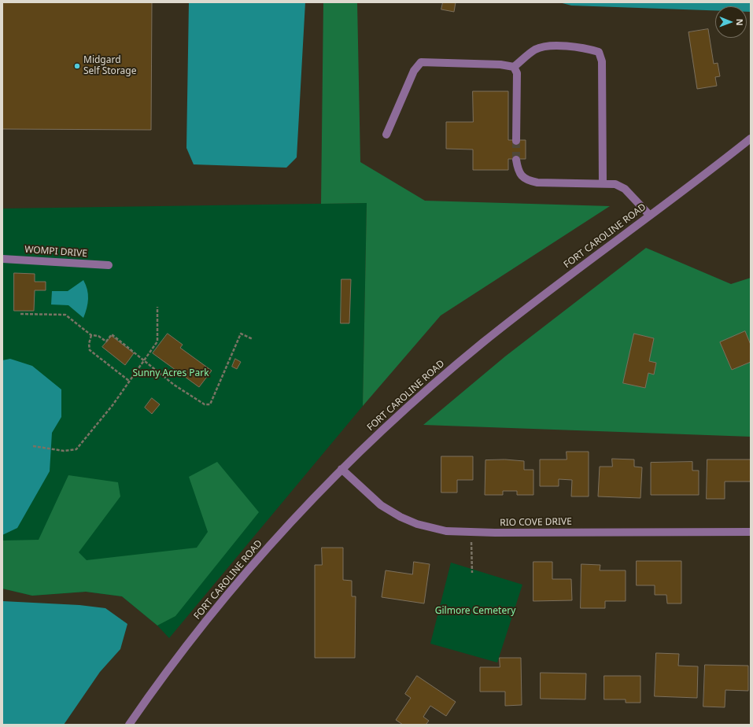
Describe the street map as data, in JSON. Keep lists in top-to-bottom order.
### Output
{
  "streets": {
    "street": ["FORT CAROLINE ROAD", "WOMPI DRIVE", "RIO COVE DRIVE"]
  },
  "crossings": [
    ["FORT CAROLINE ROAD", "RIO COVE DRIVE"]
  ],
  "parks": ["Sunny Acres Park", "Gilmore Cemetery"],
  "places": ["Midgard Self Storage"],
  "north": "right"
}
